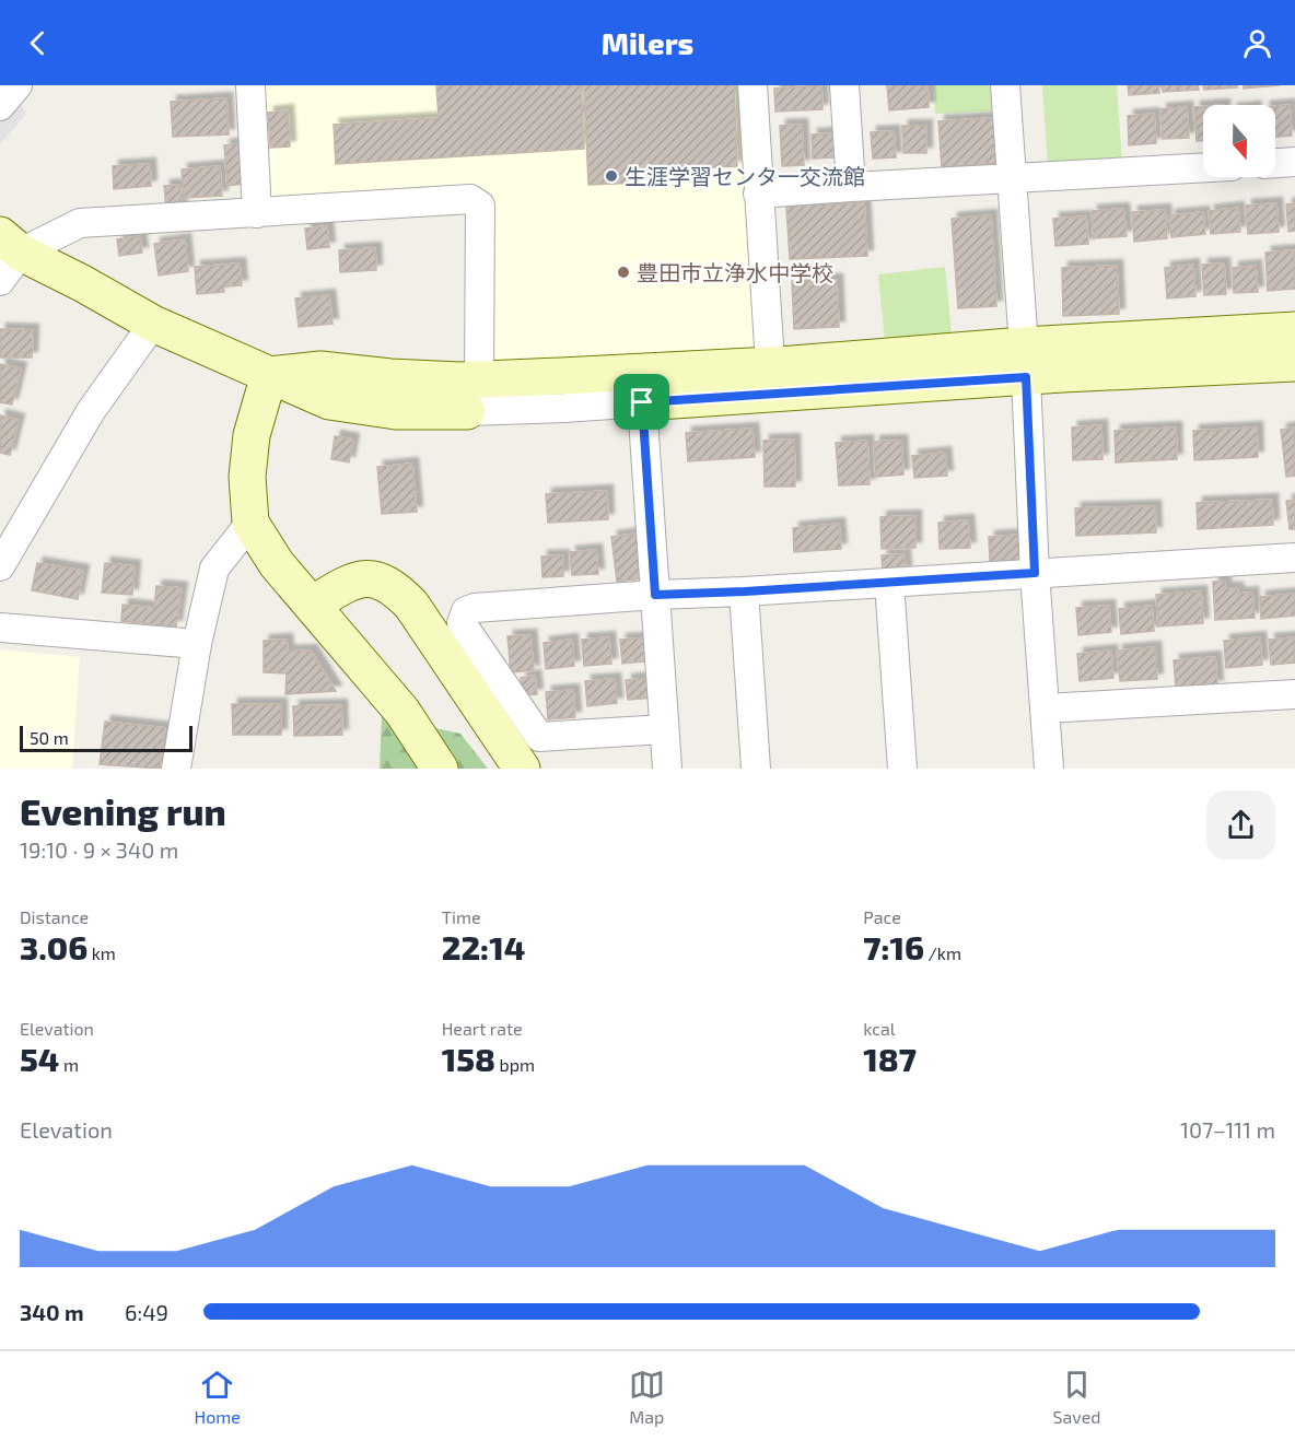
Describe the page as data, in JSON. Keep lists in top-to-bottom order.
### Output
{
  "places": ["生涯学習センタ一交流館", "豊田市立浄水中学校"],
  "scale_bar": "50 m",
  "north": "bottom",
  "page": {
    "header": "Milers",
    "scale": "50 m",
    "heading": ["Evening run", "19:10 · 9 × 340 m"],
    "stats": [
      ["Distance", "3.06 km"],
      ["Time", "22:14"],
      ["Pace", "7:16 /km"],
      ["Elevation", "54 m"],
      ["Heart rate", "158 bpm"],
      ["kcal", "187"]
    ],
    "chart": ["Elevation", "107–111 m"],
    "list": [
      {
        "name": "340 m",
        "note": "6:49"
      }
    ],
    "tabs": ["Home", "Map", "Saved"]
  }
}
